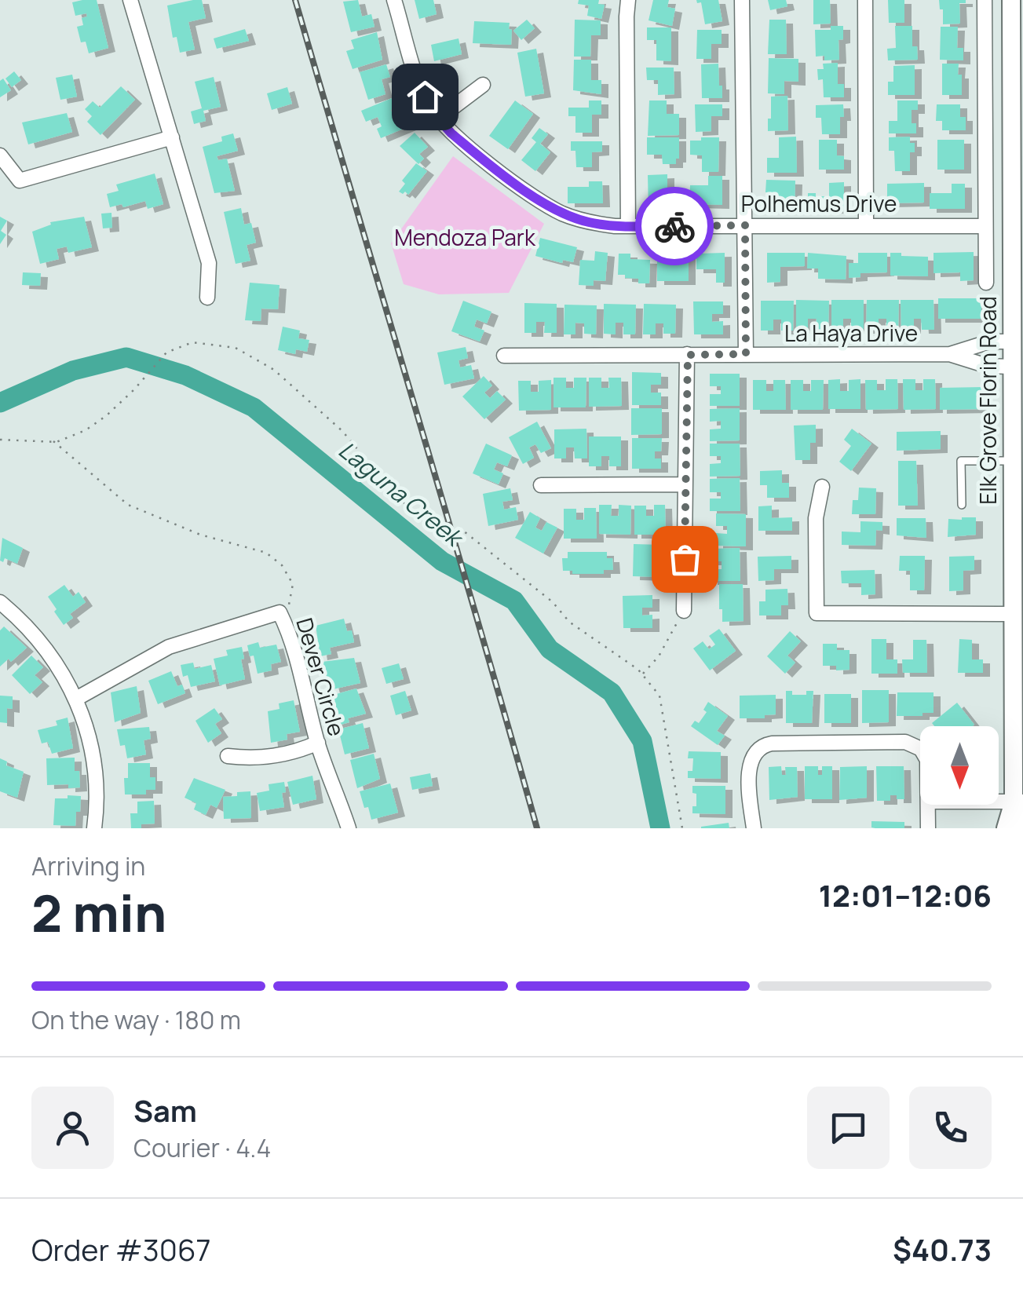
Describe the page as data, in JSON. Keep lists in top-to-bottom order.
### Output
{
  "streets": {
    "main road": ["Elk Grove Florin Road"],
    "street": ["Polhemus Drive", "La Haya Drive", "Dever Circle"]
  },
  "crossings": [
    ["La Haya Drive", "Elk Grove Florin Road"]
  ],
  "water": ["Laguna Creek"],
  "parks": ["Mendoza Park"],
  "north": "bottom",
  "page": {
    "heading": ["2 min", "Arriving in", "12:01–12:06"],
    "panel": [
      "Sam",
      "Courier · 4.4",
      "Order #3067",
      "$40.73"
    ],
    "bar": "On the way · 180 m"
  }
}
